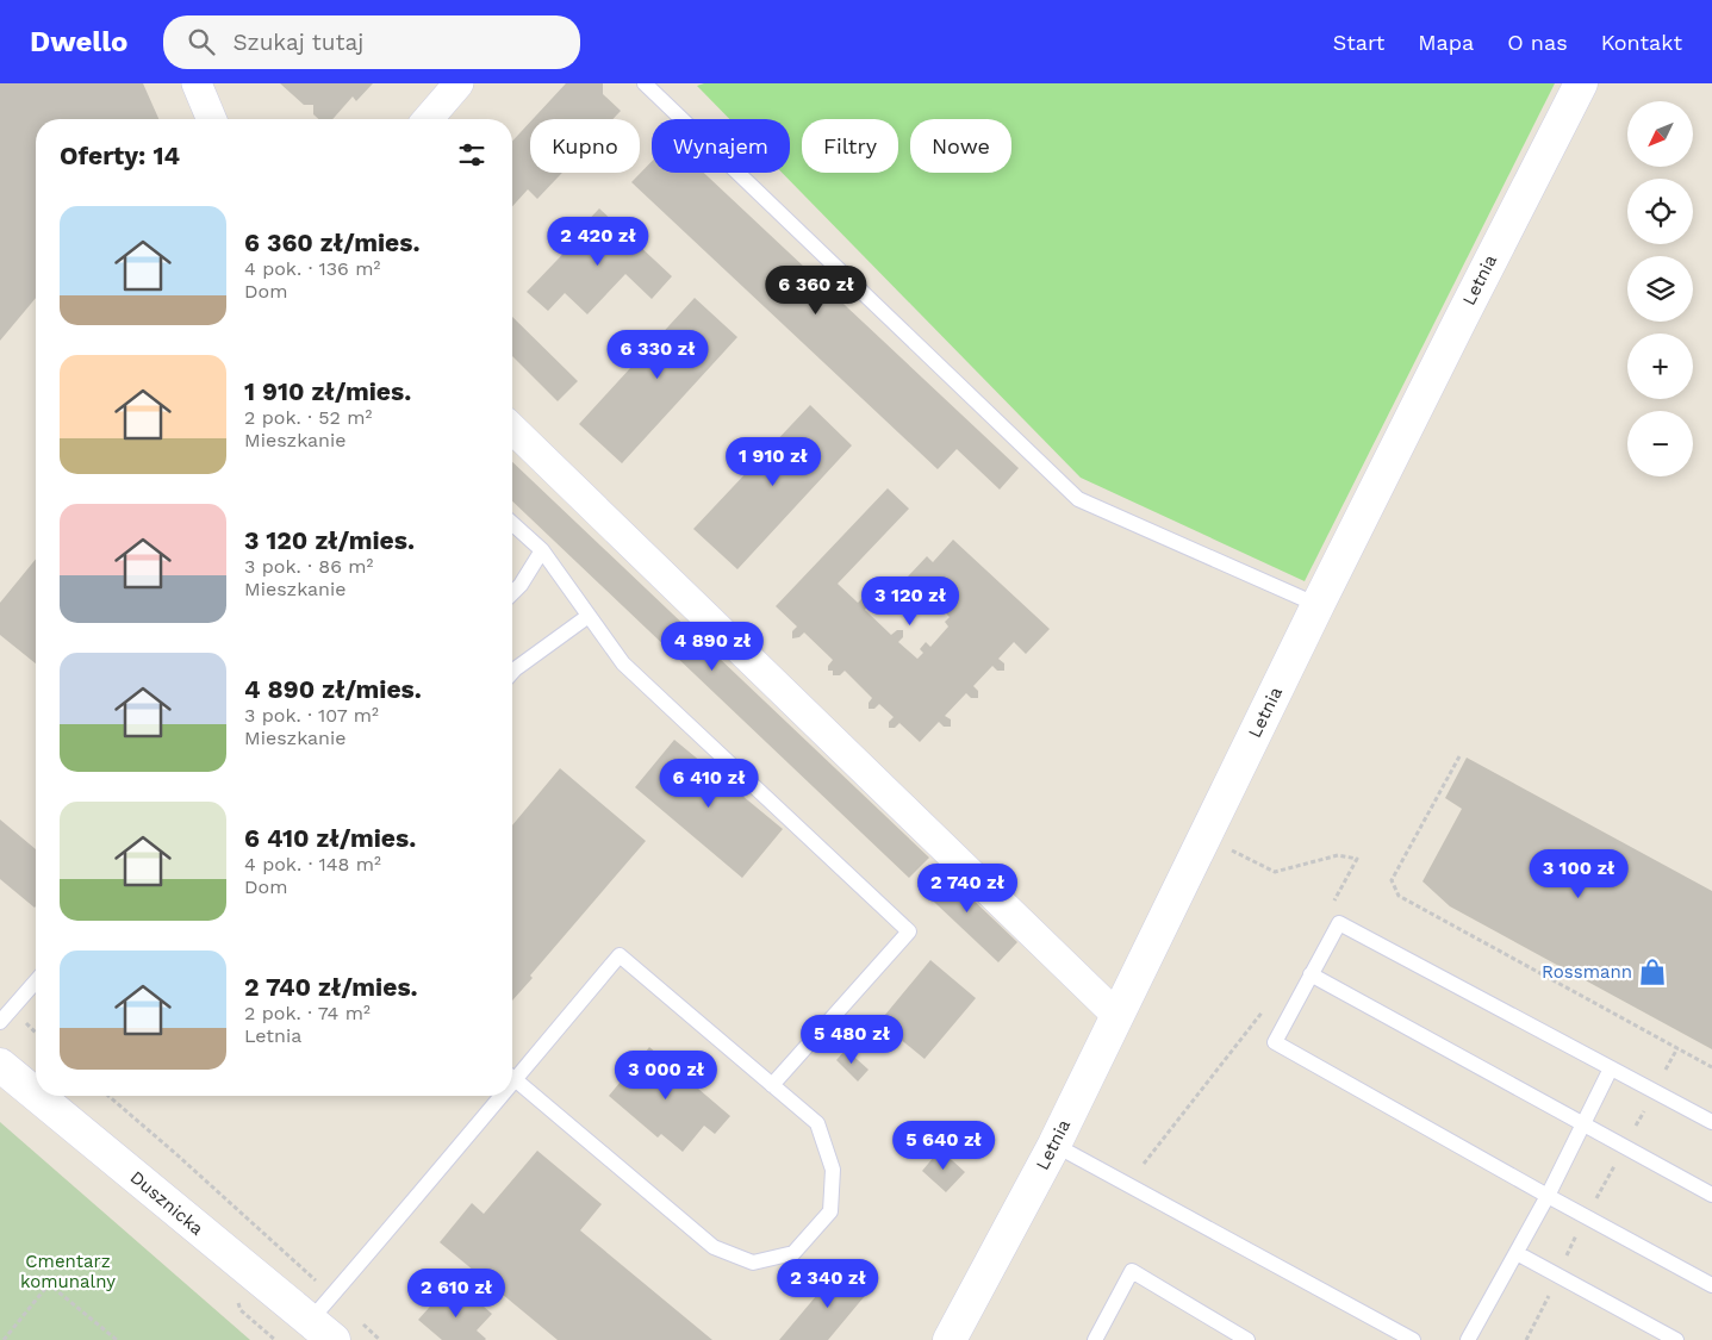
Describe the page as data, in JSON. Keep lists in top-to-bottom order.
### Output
{
  "streets": {
    "street": ["Letnia", "Dusznicka"]
  },
  "parks": ["Cmentarz komunalny"],
  "places": {
    "shop": ["Rossmann"]
  },
  "north": "bottom left",
  "page": {
    "header": "Dwello",
    "search": "Szukaj tutaj",
    "nav": [
      "Start",
      "Mapa",
      "O nas",
      "Kontakt"
    ],
    "map_buttons": ["+", "−"],
    "chip": [
      "Kupno",
      "Wynajem",
      "Filtry",
      "Nowe"
    ],
    "heading": "Oferty: 14",
    "list": [
      {
        "name": "6 360 zł/mies.",
        "note": "4 pok. · 136 m² · Dom"
      },
      {
        "name": "1 910 zł/mies.",
        "note": "2 pok. · 52 m² · Mieszkanie"
      },
      {
        "name": "3 120 zł/mies.",
        "note": "3 pok. · 86 m² · Mieszkanie"
      },
      {
        "name": "4 890 zł/mies.",
        "note": "3 pok. · 107 m² · Mieszkanie"
      },
      {
        "name": "6 410 zł/mies.",
        "note": "4 pok. · 148 m² · Dom"
      },
      {
        "name": "2 740 zł/mies.",
        "note": "2 pok. · 74 m² · Letnia"
      }
    ],
    "price": [
      "2 420 zł",
      "6 360 zł",
      "6 330 zł",
      "1 910 zł",
      "3 120 zł",
      "4 890 zł",
      "6 410 zł",
      "3 100 zł",
      "2 740 zł",
      "5 480 zł",
      "3 000 zł",
      "5 640 zł",
      "2 340 zł",
      "2 610 zł"
    ]
  }
}
